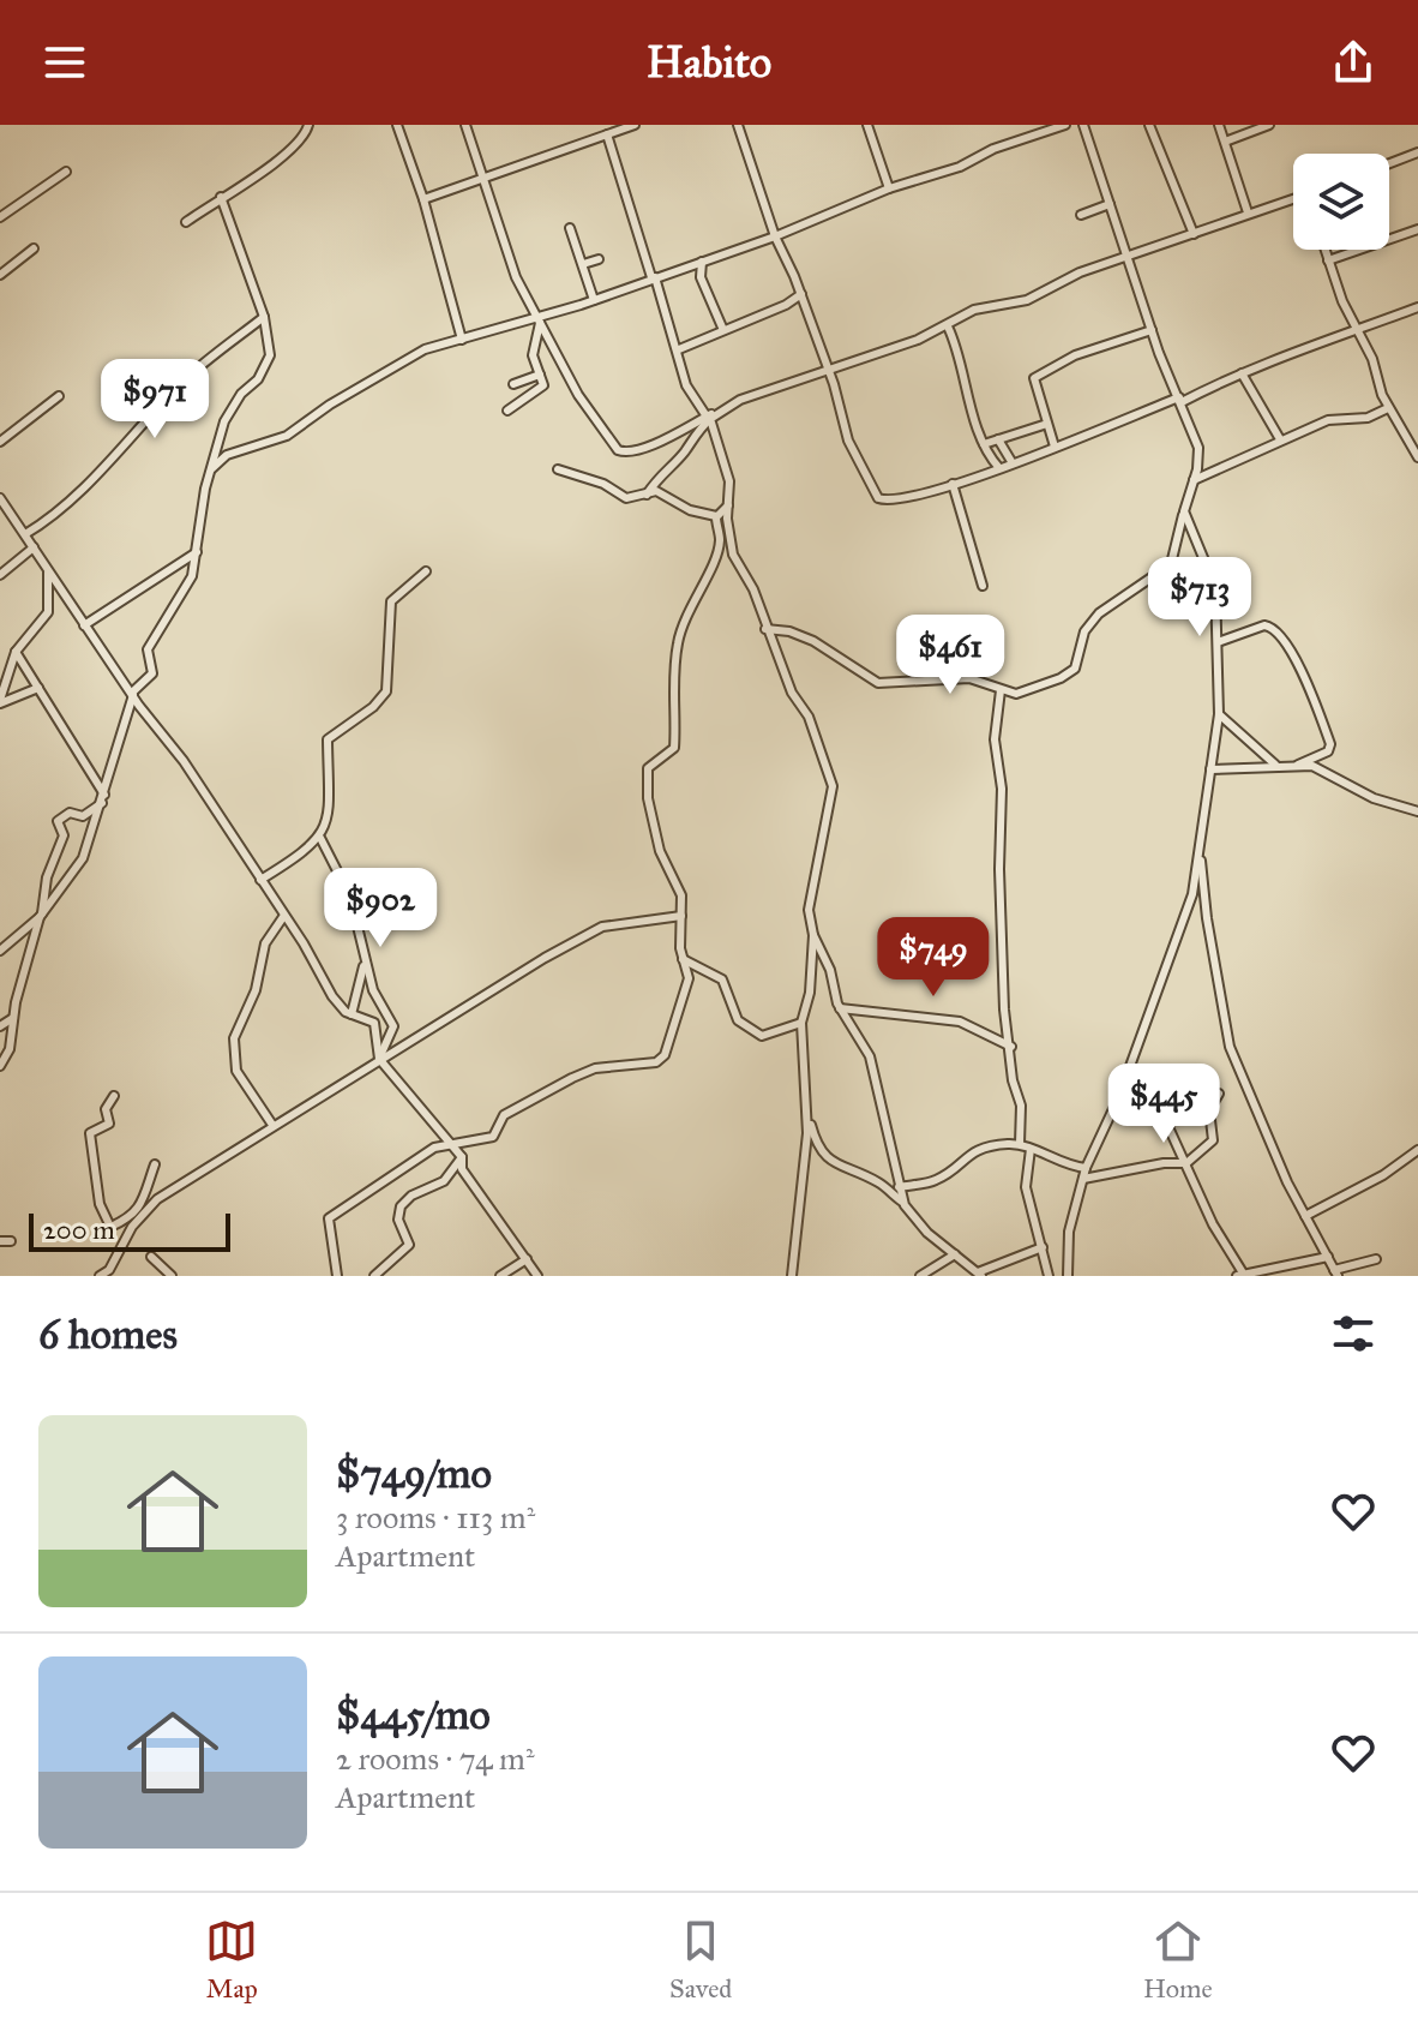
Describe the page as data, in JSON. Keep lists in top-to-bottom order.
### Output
{
  "scale_bar": "200 m",
  "page": {
    "header": "Habito",
    "price": [
      "$971",
      "$713",
      "$461",
      "$902",
      "$749",
      "$445"
    ],
    "scale": "200 m",
    "heading": "6 homes",
    "list": [
      {
        "name": "$749/mo",
        "note": "3 rooms · 113 m² · Apartment"
      },
      {
        "name": "$445/mo",
        "note": "2 rooms · 74 m² · Apartment"
      }
    ],
    "tabs": ["Map", "Saved", "Home"]
  }
}
